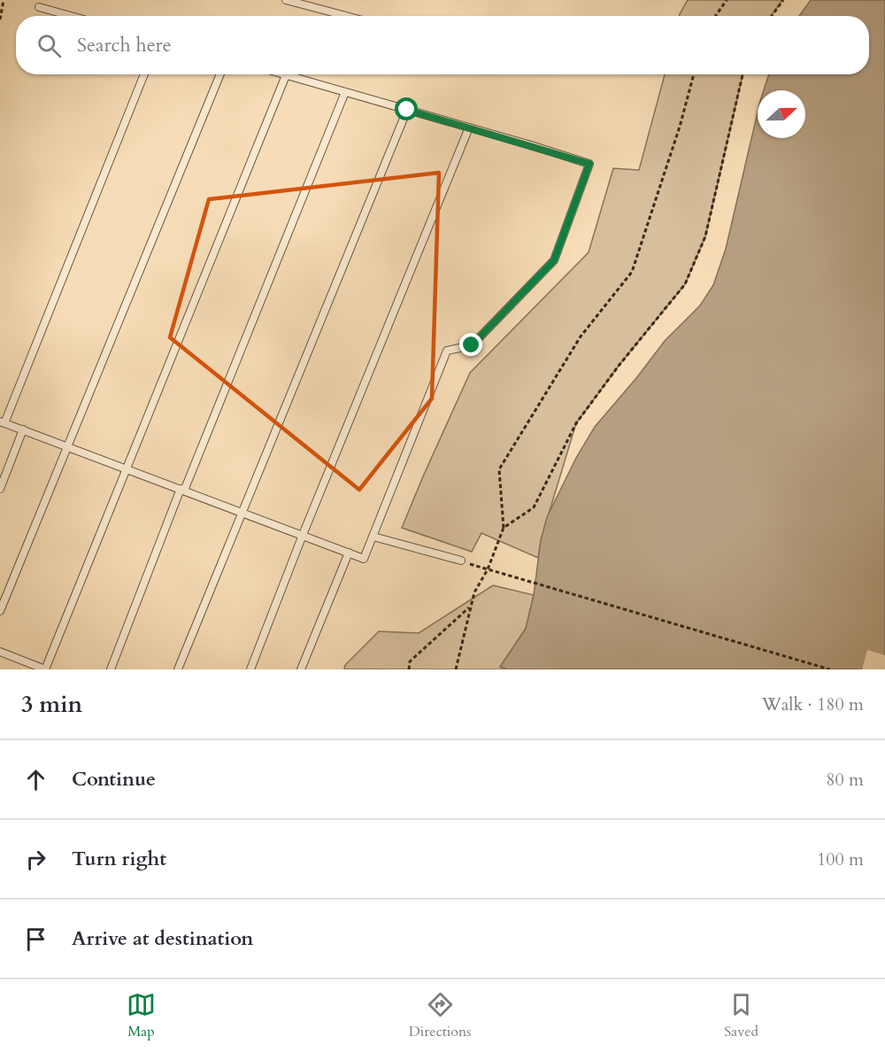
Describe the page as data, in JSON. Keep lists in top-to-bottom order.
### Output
{
  "north": "right",
  "page": {
    "search": "Search here",
    "heading": ["3 min", "Walk · 180 m"],
    "list": [
      ["Continue", "80 m"],
      ["Turn right", "100 m"],
      "Arrive at destination"
    ],
    "nav": ["Map", "Directions", "Saved"]
  }
}
